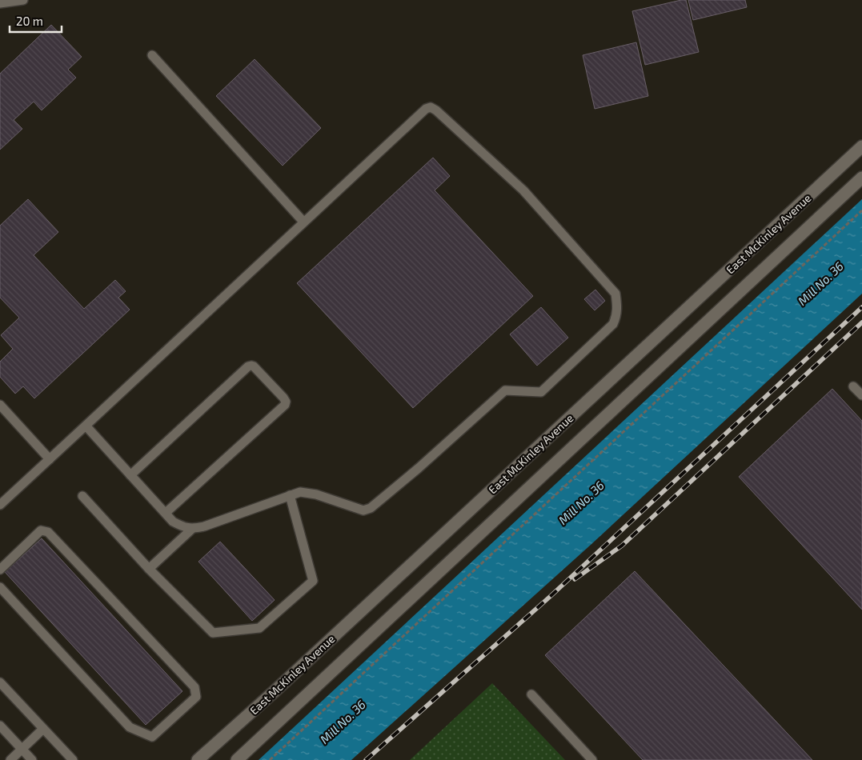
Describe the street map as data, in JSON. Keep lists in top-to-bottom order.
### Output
{
  "streets": {
    "main road": ["East McKinley Avenue"]
  },
  "water": ["Mill No. 36"],
  "scale_bar": "20 m"
}
